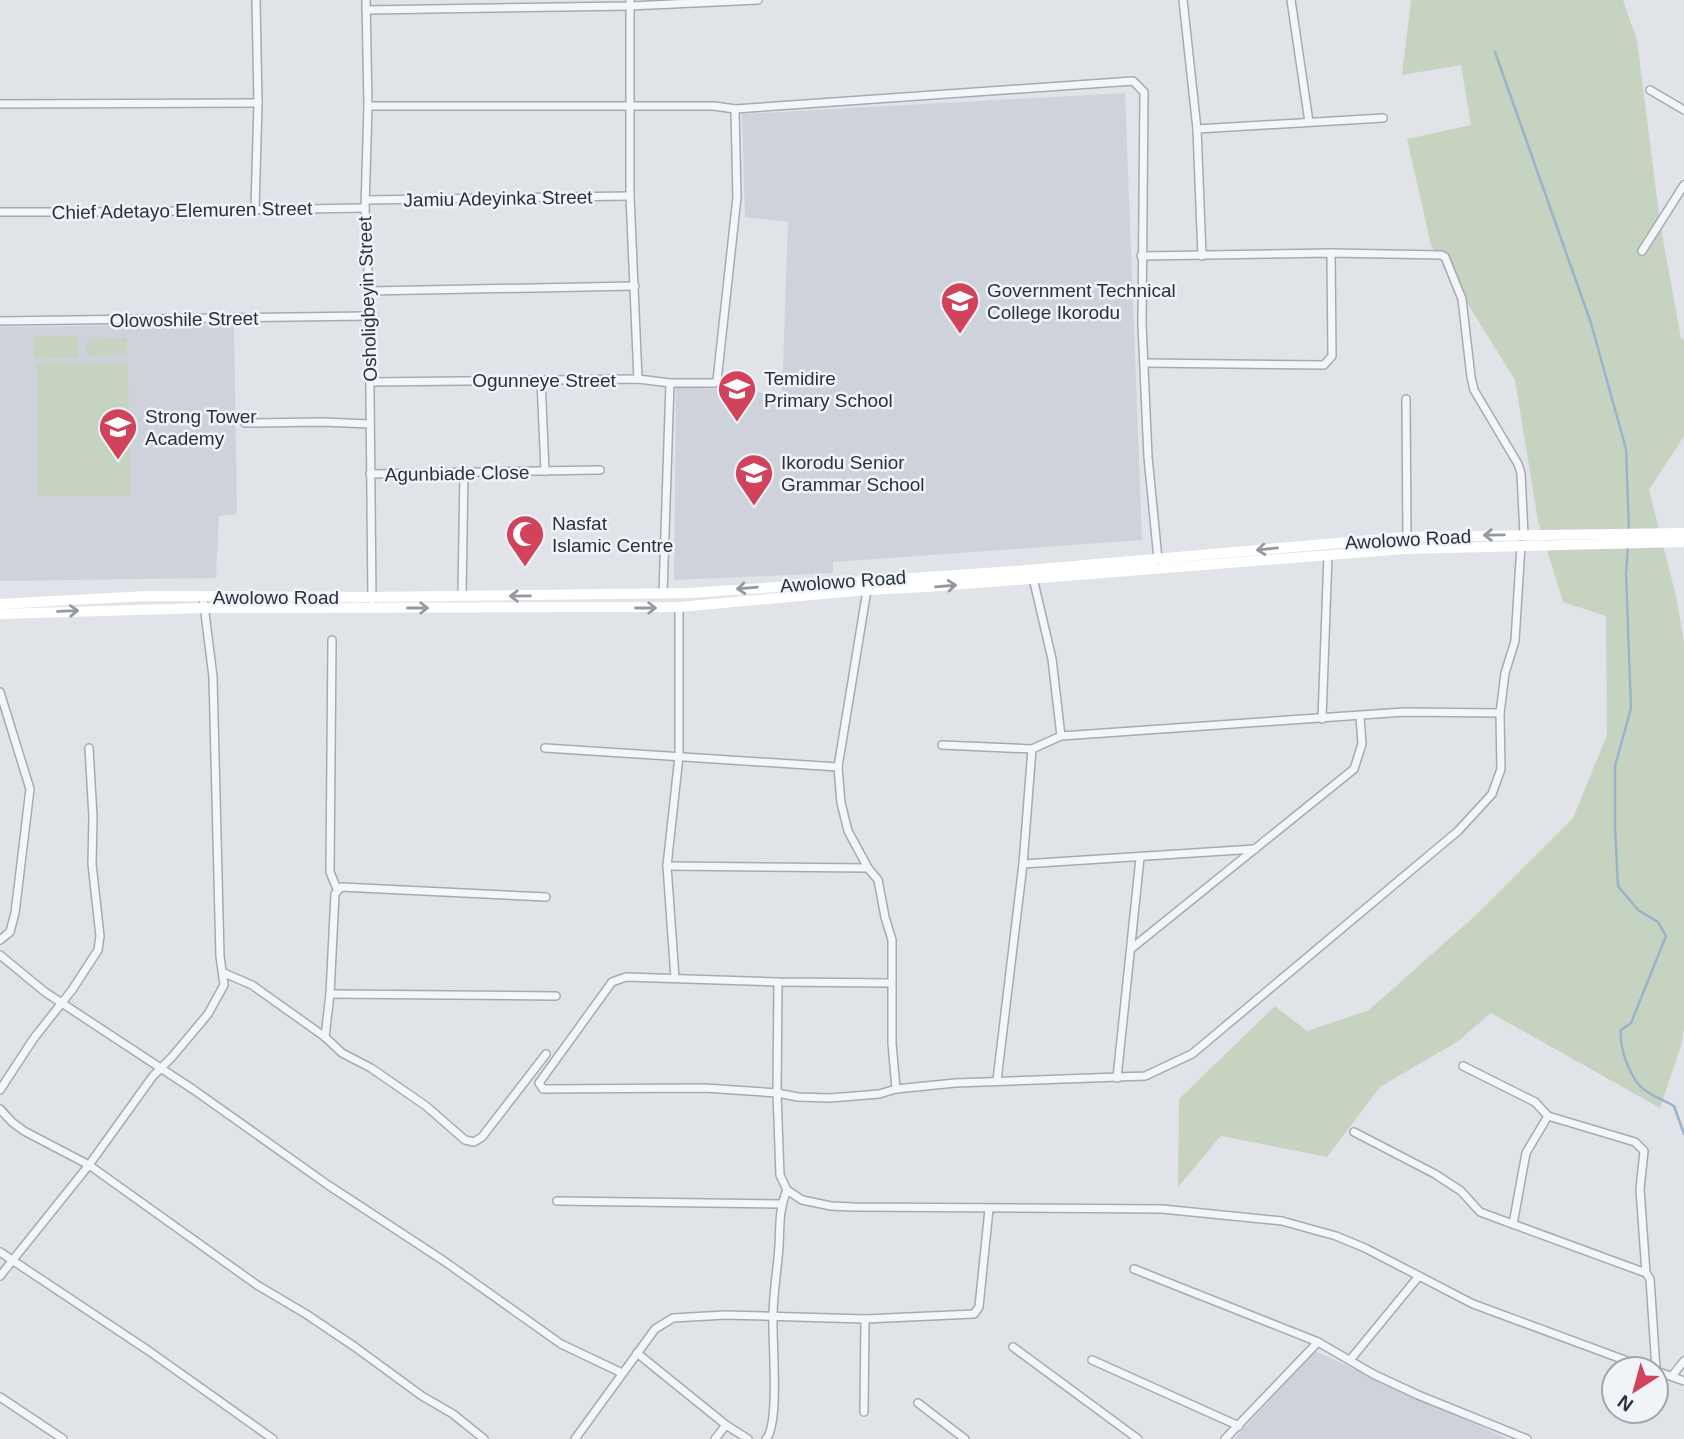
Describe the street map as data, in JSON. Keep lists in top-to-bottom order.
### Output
{
  "streets": {
    "main road": ["Awolowo Road"],
    "street": [
      "Jamiu Adeyinka Street",
      "Chief Adetayo Elemuren Street",
      "Osholigbeyin Street",
      "Olowoshile Street",
      "Ogunneye Street",
      "Agunbiade Close"
    ]
  },
  "crossings": [
    ["Jamiu Adeyinka Street", "Chief Adetayo Elemuren Street"],
    ["Jamiu Adeyinka Street", "Osholigbeyin Street"],
    ["Chief Adetayo Elemuren Street", "Osholigbeyin Street"],
    ["Osholigbeyin Street", "Olowoshile Street"],
    ["Osholigbeyin Street", "Ogunneye Street"],
    ["Osholigbeyin Street", "Agunbiade Close"],
    ["Osholigbeyin Street", "Awolowo Road"],
    ["Ogunneye Street", "Agunbiade Close"]
  ],
  "places": {
    "school or university": [
      "Government Technical College Ikorodu",
      "Temidire Primary School",
      "Strong Tower Academy",
      "Ikorodu Senior Grammar School"
    ],
    "mosque": ["Nasfat Islamic Centre"]
  },
  "north": "bottom left"
}
